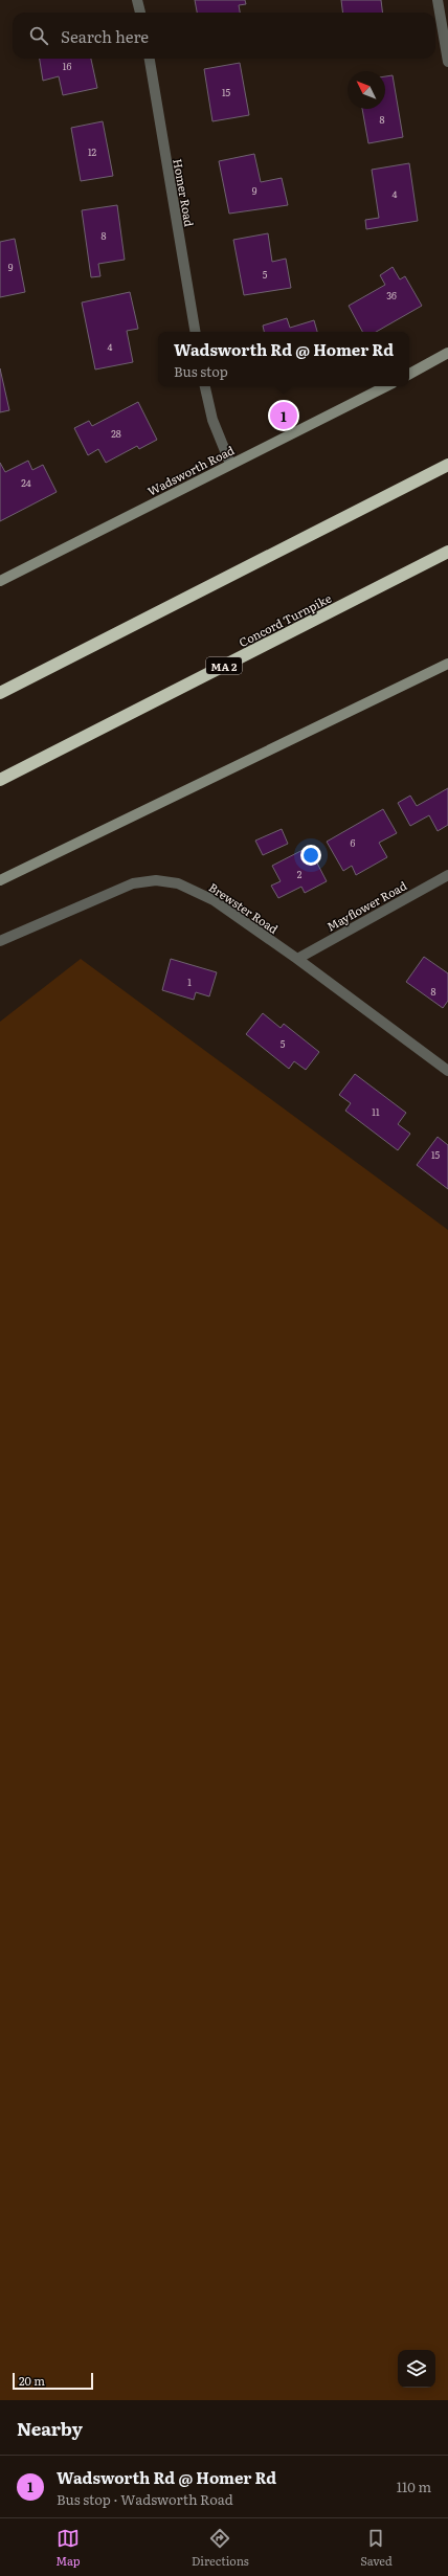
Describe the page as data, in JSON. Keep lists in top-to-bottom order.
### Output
{
  "streets": {
    "highway": ["Concord Turnpike", "MA 2"],
    "main road": ["Wadsworth Road"],
    "street": ["Homer Road", "Mayflower Road", "Brewster Road"]
  },
  "crossings": [
    ["Mayflower Road", "Brewster Road"]
  ],
  "house_numbers": [
    "16",
    "15",
    "8",
    "12",
    "9",
    "4",
    "8",
    "9",
    "5",
    "36",
    "4",
    "28",
    "24",
    "6",
    "2",
    "1",
    "8",
    "5",
    "11",
    "15"
  ],
  "scale_bar": "20 m",
  "north": "top left",
  "page": {
    "search": "Search here",
    "popup": ["Wadsworth Rd @ Homer Rd", "Bus stop"],
    "pins": "1",
    "scale": "20 m",
    "heading": "Nearby",
    "list": [
      {
        "mark": "1",
        "name": "Wadsworth Rd @ Homer Rd",
        "note": "Bus stop · Wadsworth Road",
        "value": "110 m"
      }
    ],
    "nav": ["Map", "Directions", "Saved"]
  }
}
